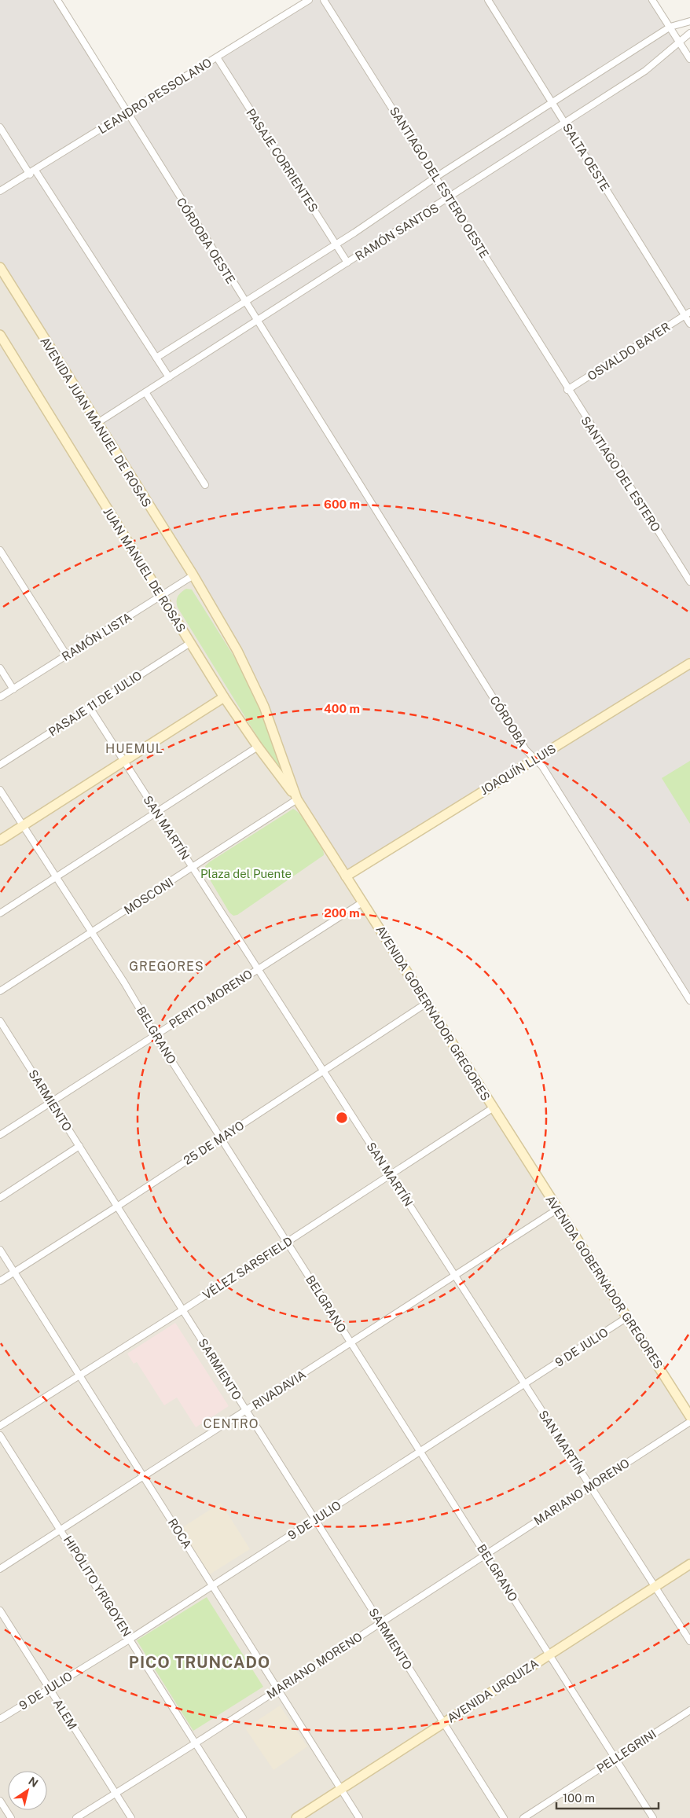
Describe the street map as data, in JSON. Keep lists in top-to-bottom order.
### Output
{
  "streets": {
    "street": [
      "LEANDRO PESSOLANO",
      "SALTA OESTE",
      "PASAJE CORRIENTES",
      "SANTIAGO DEL ESTERO OESTE",
      "RAMÓN SANTOS",
      "CÓRDOBA OESTE",
      "OSVALDO BAYER",
      "AVENIDA JUAN MANUEL DE ROSAS",
      "SANTIAGO DEL ESTERO",
      "JUAN MANUEL DE ROSAS",
      "RAMÓN LISTA",
      "PASAJE 11 DE JULIO",
      "CÓRDOBA",
      "JOAQUÍN LLUIS",
      "SAN MARTÍN",
      "MOSCONI",
      "PERITO MORENO",
      "AVENIDA GOBERNADOR GREGORES",
      "BELGRANO",
      "SARMIENTO",
      "25 DE MAYO",
      "VÉLEZ SARSFIELD",
      "9 DE JULIO",
      "RIVADAVIA",
      "MARIANO MORENO",
      "ROCA",
      "HIPÓLITO YRIGOYEN",
      "AVENIDA URQUIZA",
      "ALEM",
      "PELLEGRINI"
    ]
  },
  "crossings": [
    ["LEANDRO PESSOLANO", "PASAJE CORRIENTES"],
    ["LEANDRO PESSOLANO", "CÓRDOBA OESTE"],
    ["SALTA OESTE", "RAMÓN SANTOS"],
    ["SALTA OESTE", "OSVALDO BAYER"],
    ["PASAJE CORRIENTES", "RAMÓN SANTOS"],
    ["SANTIAGO DEL ESTERO OESTE", "RAMÓN SANTOS"],
    ["SANTIAGO DEL ESTERO OESTE", "SANTIAGO DEL ESTERO"],
    ["RAMÓN SANTOS", "CÓRDOBA OESTE"],
    ["RAMÓN SANTOS", "AVENIDA JUAN MANUEL DE ROSAS"],
    ["CÓRDOBA OESTE", "CÓRDOBA"],
    ["OSVALDO BAYER", "SANTIAGO DEL ESTERO"],
    ["AVENIDA JUAN MANUEL DE ROSAS", "RAMÓN LISTA"],
    ["AVENIDA JUAN MANUEL DE ROSAS", "AVENIDA GOBERNADOR GREGORES"],
    ["JUAN MANUEL DE ROSAS", "RAMÓN LISTA"],
    ["JUAN MANUEL DE ROSAS", "PASAJE 11 DE JULIO"],
    ["JUAN MANUEL DE ROSAS", "MOSCONI"],
    ["JUAN MANUEL DE ROSAS", "AVENIDA GOBERNADOR GREGORES"],
    ["RAMÓN LISTA", "AVENIDA GOBERNADOR GREGORES"],
    ["PASAJE 11 DE JULIO", "SAN MARTÍN"],
    ["CÓRDOBA", "JOAQUÍN LLUIS"],
    ["JOAQUÍN LLUIS", "AVENIDA GOBERNADOR GREGORES"],
    ["SAN MARTÍN", "MOSCONI"],
    ["SAN MARTÍN", "PERITO MORENO"],
    ["SAN MARTÍN", "25 DE MAYO"],
    ["SAN MARTÍN", "VÉLEZ SARSFIELD"],
    ["SAN MARTÍN", "9 DE JULIO"],
    ["SAN MARTÍN", "RIVADAVIA"],
    ["SAN MARTÍN", "MARIANO MORENO"],
    ["SAN MARTÍN", "AVENIDA URQUIZA"],
    ["MOSCONI", "AVENIDA GOBERNADOR GREGORES"],
    ["MOSCONI", "BELGRANO"],
    ["PERITO MORENO", "AVENIDA GOBERNADOR GREGORES"],
    ["PERITO MORENO", "BELGRANO"],
    ["PERITO MORENO", "SARMIENTO"],
    ["AVENIDA GOBERNADOR GREGORES", "25 DE MAYO"],
    ["AVENIDA GOBERNADOR GREGORES", "VÉLEZ SARSFIELD"],
    ["AVENIDA GOBERNADOR GREGORES", "9 DE JULIO"],
    ["AVENIDA GOBERNADOR GREGORES", "RIVADAVIA"],
    ["BELGRANO", "25 DE MAYO"],
    ["BELGRANO", "VÉLEZ SARSFIELD"],
    ["BELGRANO", "9 DE JULIO"],
    ["BELGRANO", "RIVADAVIA"],
    ["BELGRANO", "MARIANO MORENO"],
    ["BELGRANO", "AVENIDA URQUIZA"],
    ["BELGRANO", "PELLEGRINI"],
    ["SARMIENTO", "25 DE MAYO"],
    ["SARMIENTO", "VÉLEZ SARSFIELD"],
    ["SARMIENTO", "9 DE JULIO"],
    ["SARMIENTO", "RIVADAVIA"],
    ["SARMIENTO", "MARIANO MORENO"],
    ["SARMIENTO", "AVENIDA URQUIZA"],
    ["25 DE MAYO", "ROCA"],
    ["VÉLEZ SARSFIELD", "ROCA"],
    ["9 DE JULIO", "ROCA"],
    ["9 DE JULIO", "HIPÓLITO YRIGOYEN"],
    ["9 DE JULIO", "ALEM"],
    ["RIVADAVIA", "ROCA"],
    ["RIVADAVIA", "HIPÓLITO YRIGOYEN"],
    ["MARIANO MORENO", "ROCA"],
    ["MARIANO MORENO", "HIPÓLITO YRIGOYEN"],
    ["MARIANO MORENO", "ALEM"],
    ["ROCA", "AVENIDA URQUIZA"]
  ],
  "districts": [
    "HUEMUL",
    "GREGORES",
    "CENTRO",
    "PICO TRUNCADO"
  ],
  "parks": ["Plaza del Puente"],
  "scale_bar": "100 m",
  "north": "top right",
  "rings": ["600 m", "400 m", "200 m"]
}
